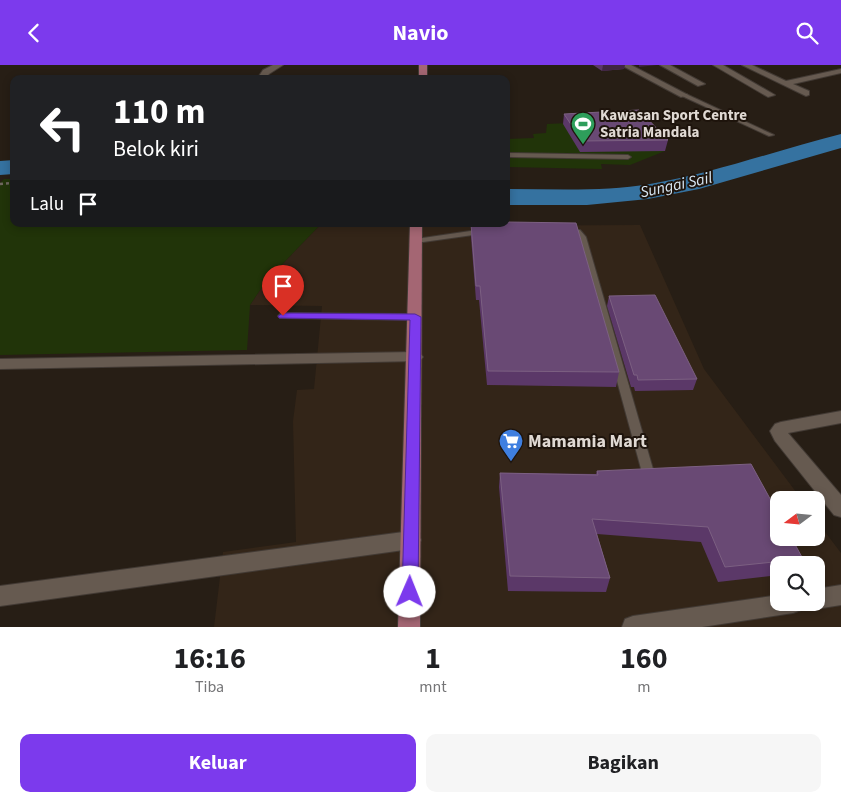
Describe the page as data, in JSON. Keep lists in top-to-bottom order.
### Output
{
  "water": ["Sungai Sail"],
  "places": {
    "sports": ["Kawasan Sport Centre Satria Mandala"],
    "supermarket": ["Mamamia Mart"]
  },
  "north": "left",
  "page": {
    "header": "Navio",
    "turn": ["110 m", "Belok kiri"],
    "then": "Lalu",
    "eta": [
      "16:16",
      "Tiba",
      "1",
      "mnt",
      "160",
      "m"
    ],
    "buttons": ["Keluar", "Bagikan"]
  }
}
